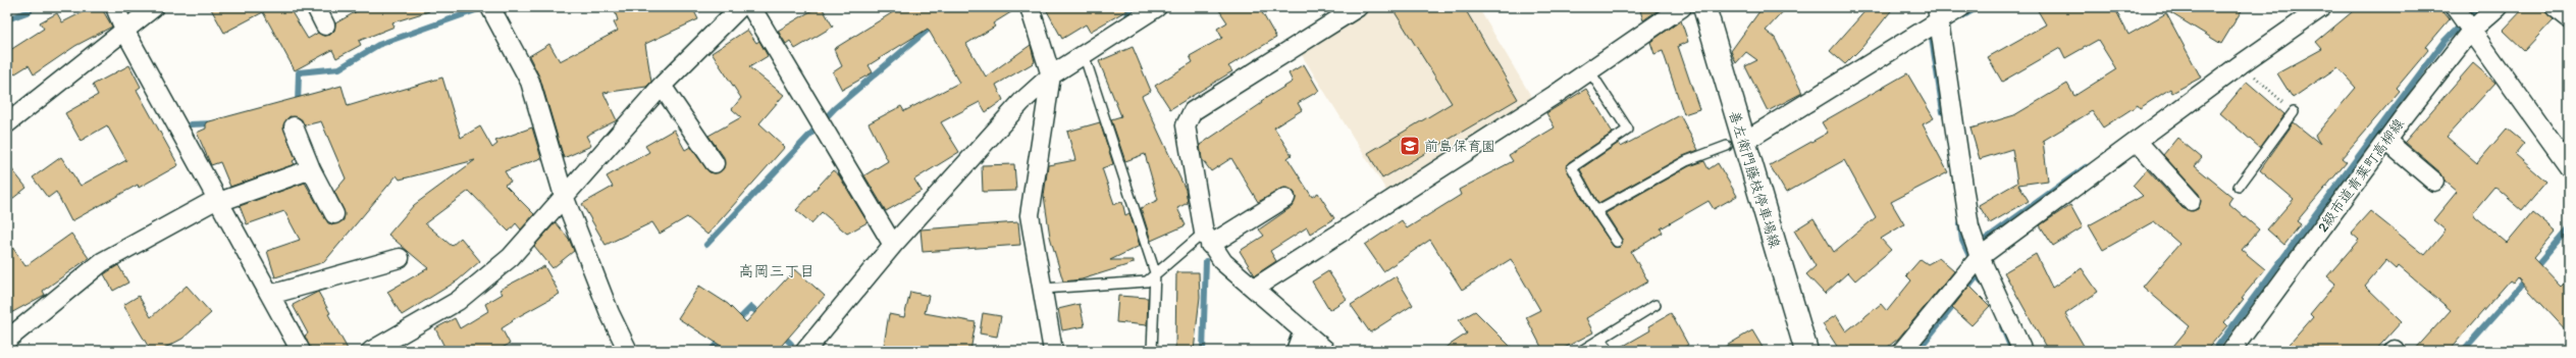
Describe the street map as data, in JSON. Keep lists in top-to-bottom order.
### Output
{
  "streets": {
    "main road": ["善左衛門藤枝停車場線"],
    "street": ["2級市道青葉町高柳線"]
  },
  "districts": ["高岡三丁目"],
  "places": {
    "school or university": ["前島保育園"]
  }
}
